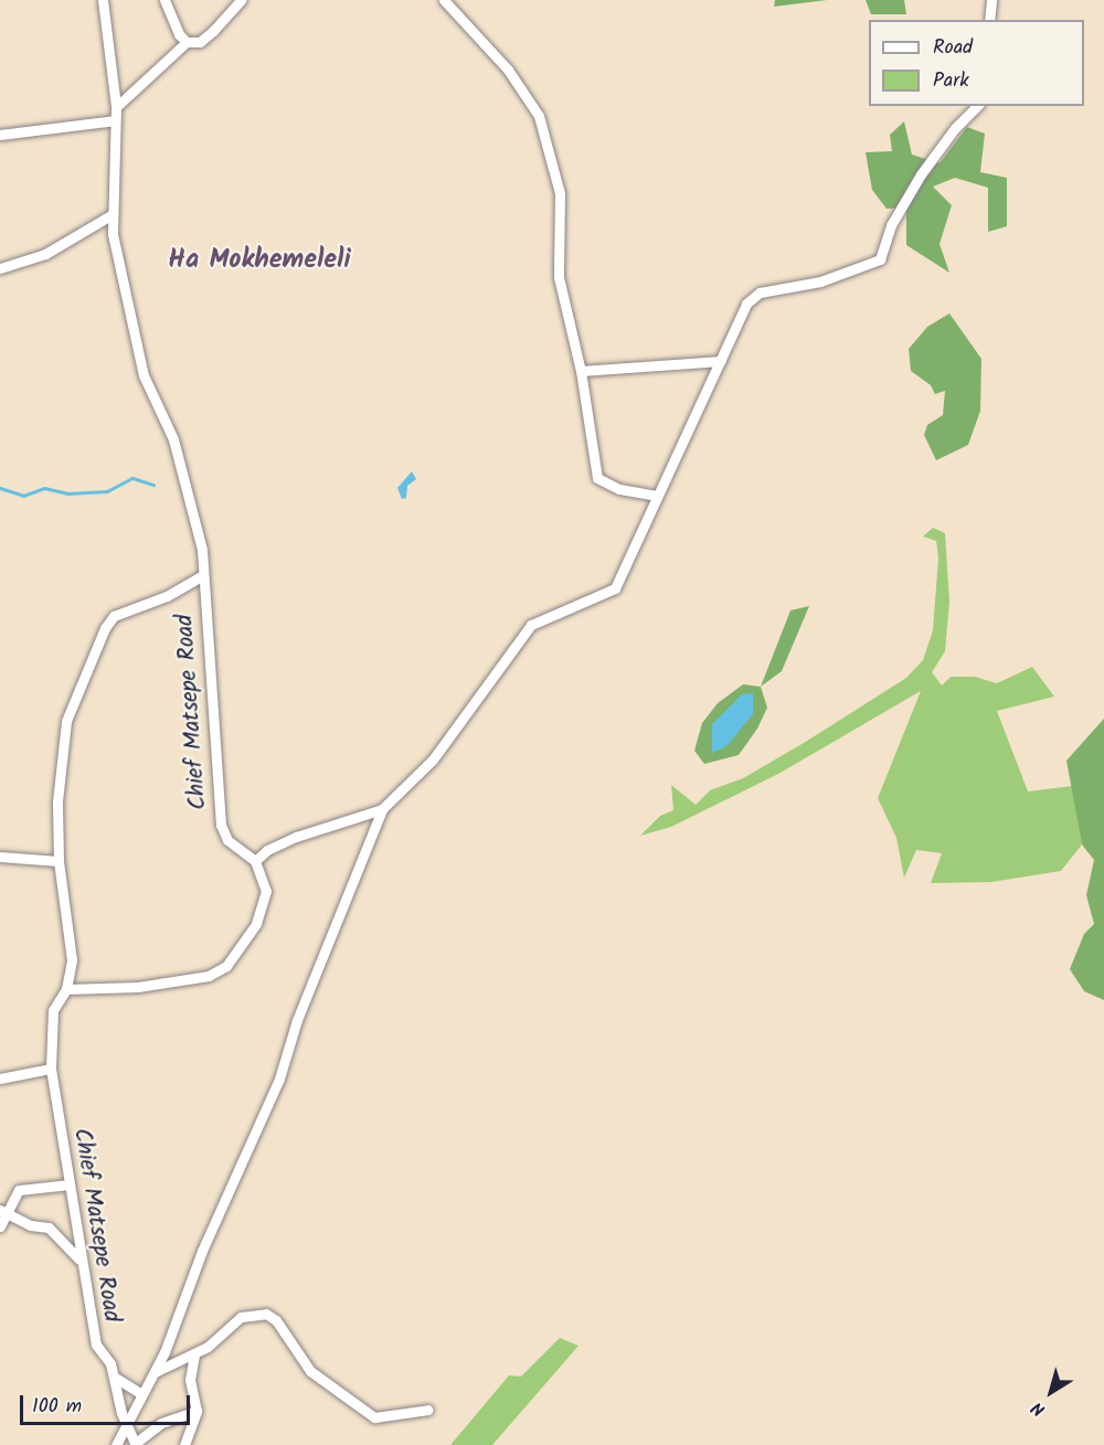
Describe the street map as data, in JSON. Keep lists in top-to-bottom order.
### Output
{
  "streets": {
    "street": ["Chief Matsepe Road"]
  },
  "districts": ["Ha Mokhemeleli"],
  "legend": ["Road", "Park"],
  "scale_bar": "100 m",
  "north": "bottom left"
}
